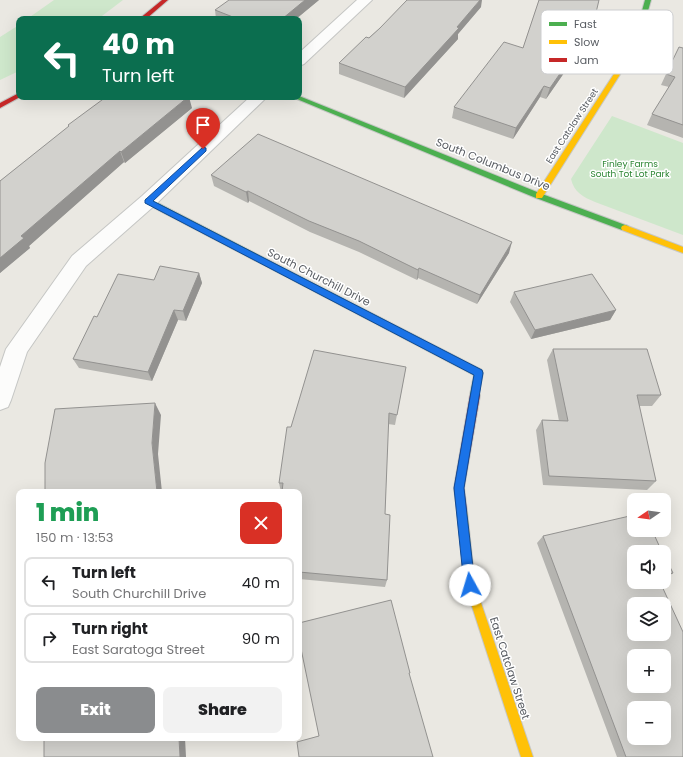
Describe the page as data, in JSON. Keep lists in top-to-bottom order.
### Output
{
  "streets": {
    "street": ["East Catclaw Street", "South Columbus Drive", "South Churchill Drive"]
  },
  "crossings": [
    ["East Catclaw Street", "South Columbus Drive"],
    ["East Catclaw Street", "South Churchill Drive"]
  ],
  "parks": ["Finley Farms South Tot Lot Park"],
  "legend": ["Fast", "Slow", "Jam"],
  "north": "left",
  "page": {
    "turn": ["40 m", "Turn left"],
    "heading": ["1 min", "150 m · 13:53"],
    "map_buttons": ["+", "−"],
    "list": [
      {
        "name": "Turn left",
        "note": "South Churchill Drive",
        "value": "40 m"
      },
      {
        "name": "Turn right",
        "note": "East Saratoga Street",
        "value": "90 m"
      }
    ],
    "buttons": ["Exit", "Share"]
  }
}
